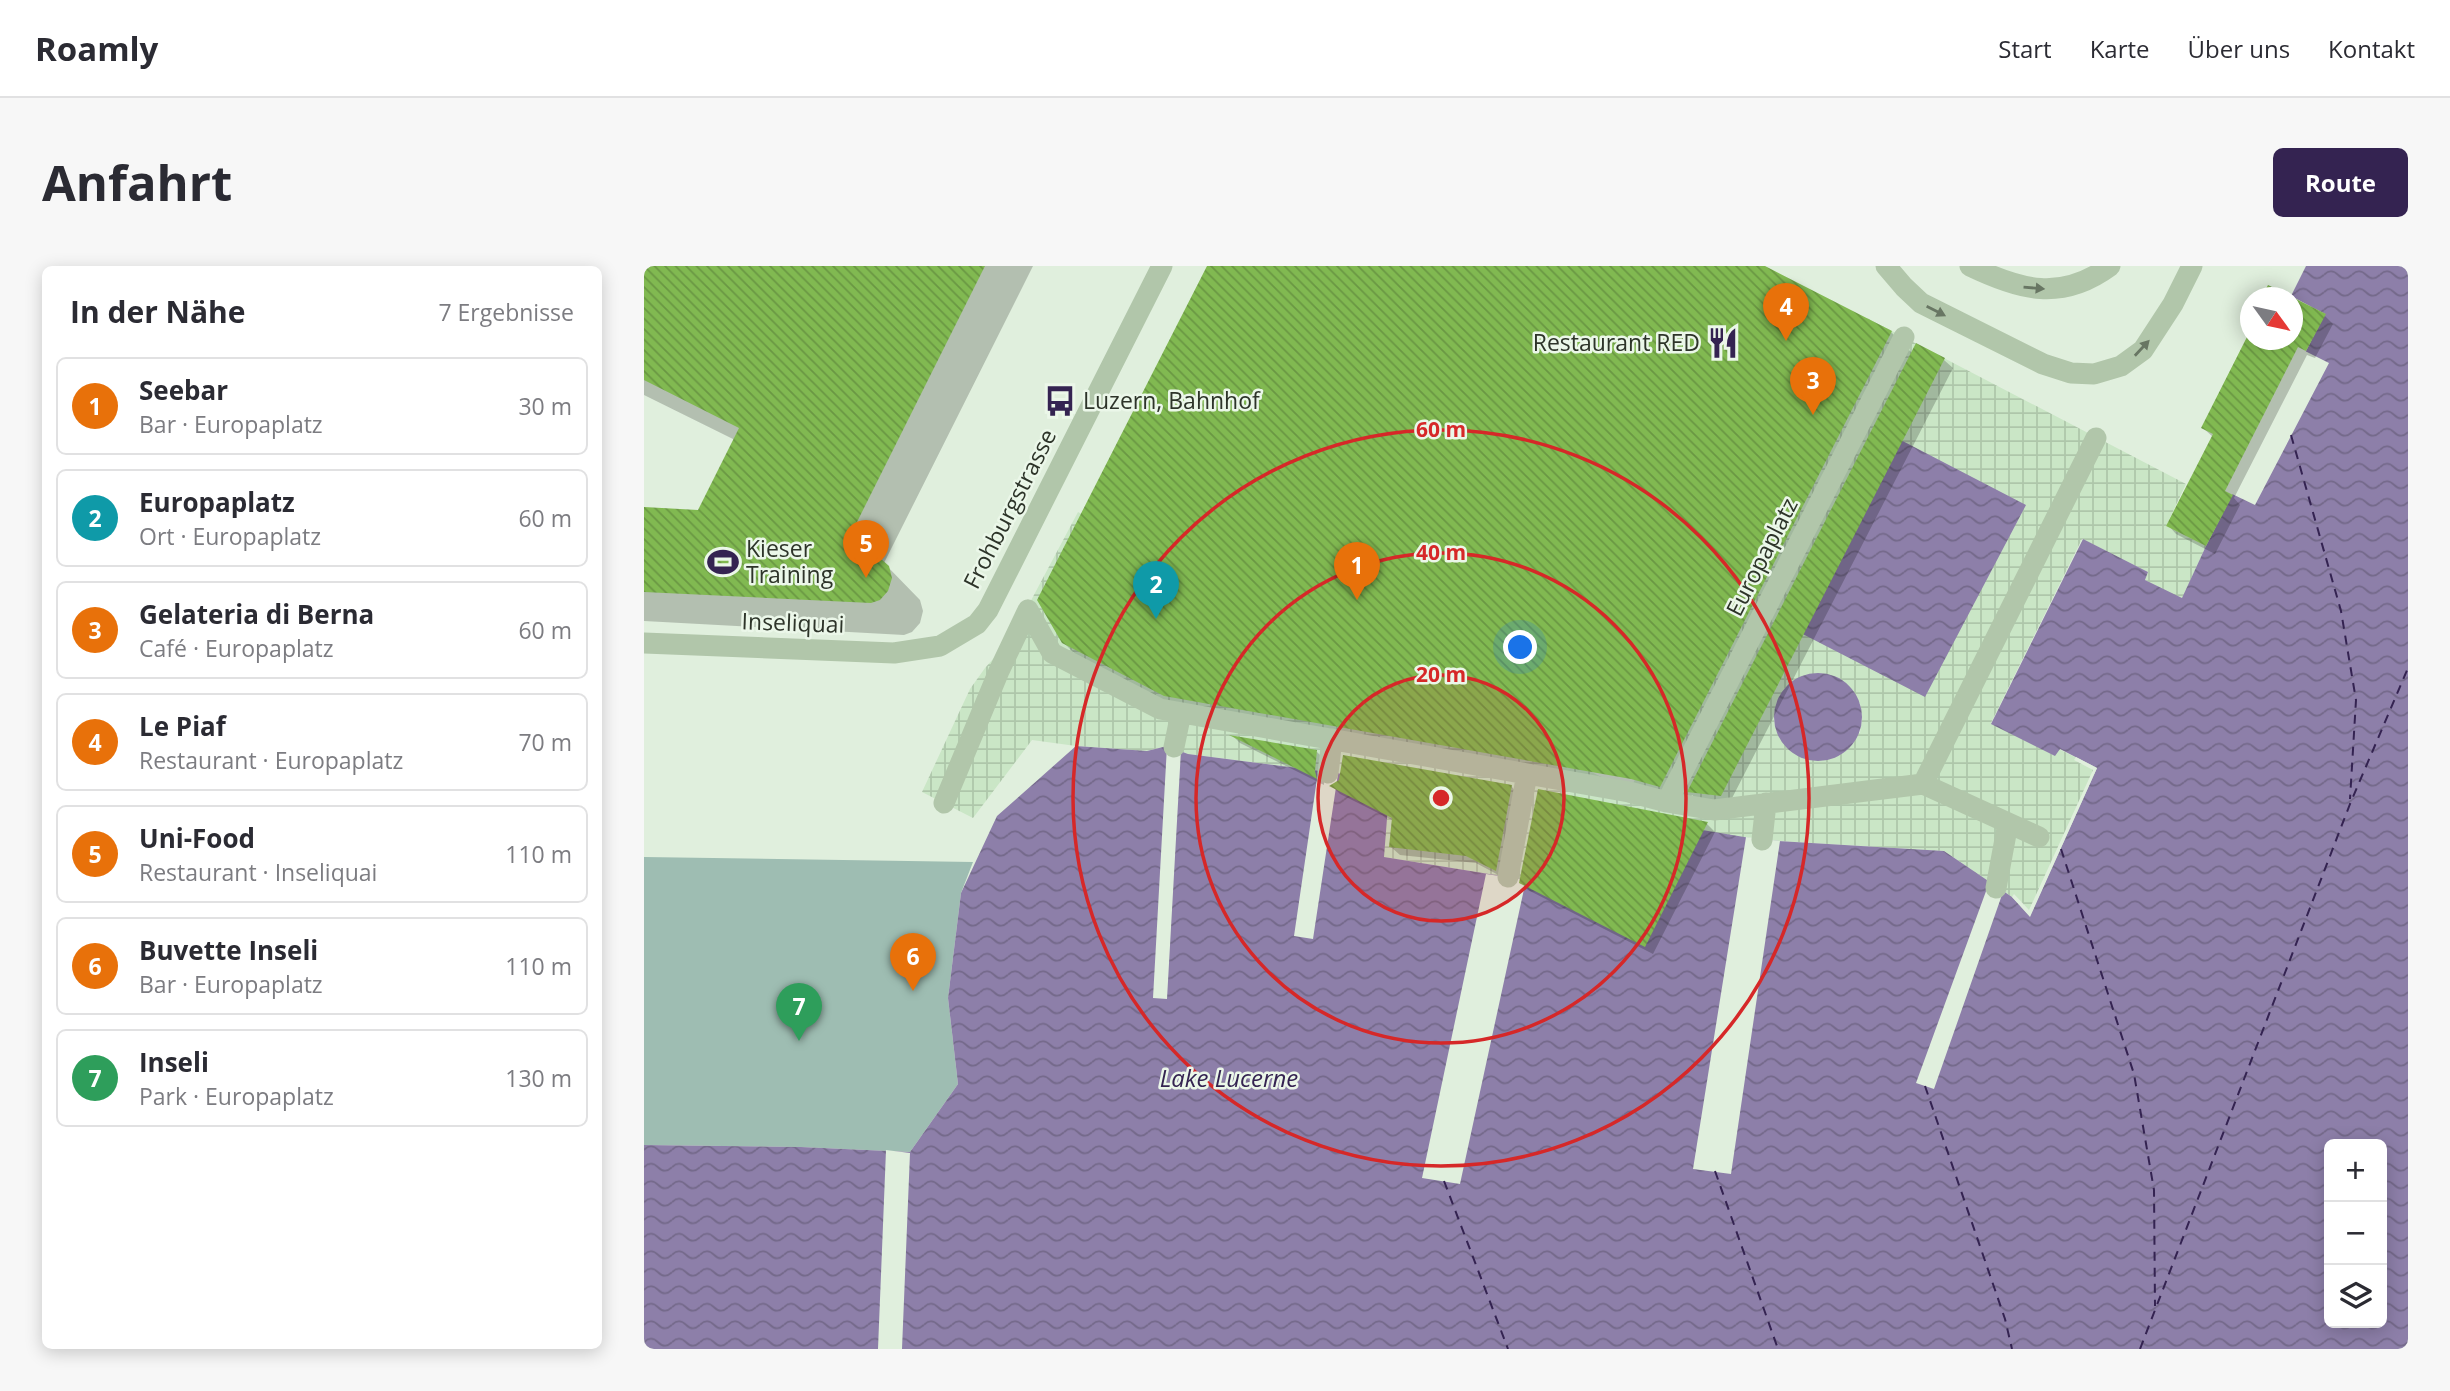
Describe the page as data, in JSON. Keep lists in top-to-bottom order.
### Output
{
  "streets": {
    "street": ["Frohburgstrasse", "Europaplatz", "Inseliquai"]
  },
  "crossings": [
    ["Frohburgstrasse", "Inseliquai"]
  ],
  "water": ["Lake Lucerne"],
  "places": {
    "restaurant": ["Restaurant RED"],
    "bus stop": ["Luzern, Bahnhof"],
    "sports": ["Kieser Training"]
  },
  "north": "bottom right",
  "page": {
    "header": "Roamly",
    "nav": [
      "Start",
      "Karte",
      "Über uns",
      "Kontakt"
    ],
    "buttons": "Route",
    "title": "Anfahrt",
    "heading": ["In der Nähe", "7 Ergebnisse"],
    "pins": [
      "4",
      "3",
      "5",
      "1",
      "2",
      "6",
      "7"
    ],
    "list": [
      {
        "mark": "1",
        "name": "Seebar",
        "note": "Bar · Europaplatz",
        "value": "30 m"
      },
      {
        "mark": "2",
        "name": "Europaplatz",
        "note": "Ort · Europaplatz",
        "value": "60 m"
      },
      {
        "mark": "3",
        "name": "Gelateria di Berna",
        "note": "Café · Europaplatz",
        "value": "60 m"
      },
      {
        "mark": "4",
        "name": "Le Piaf",
        "note": "Restaurant · Europaplatz",
        "value": "70 m"
      },
      {
        "mark": "5",
        "name": "Uni-Food",
        "note": "Restaurant · Inseliquai",
        "value": "110 m"
      },
      {
        "mark": "6",
        "name": "Buvette Inseli",
        "note": "Bar · Europaplatz",
        "value": "110 m"
      },
      {
        "mark": "7",
        "name": "Inseli",
        "note": "Park · Europaplatz",
        "value": "130 m"
      }
    ],
    "map_buttons": ["+", "−"]
  },
  "rings": ["60 m", "40 m", "20 m"]
}
